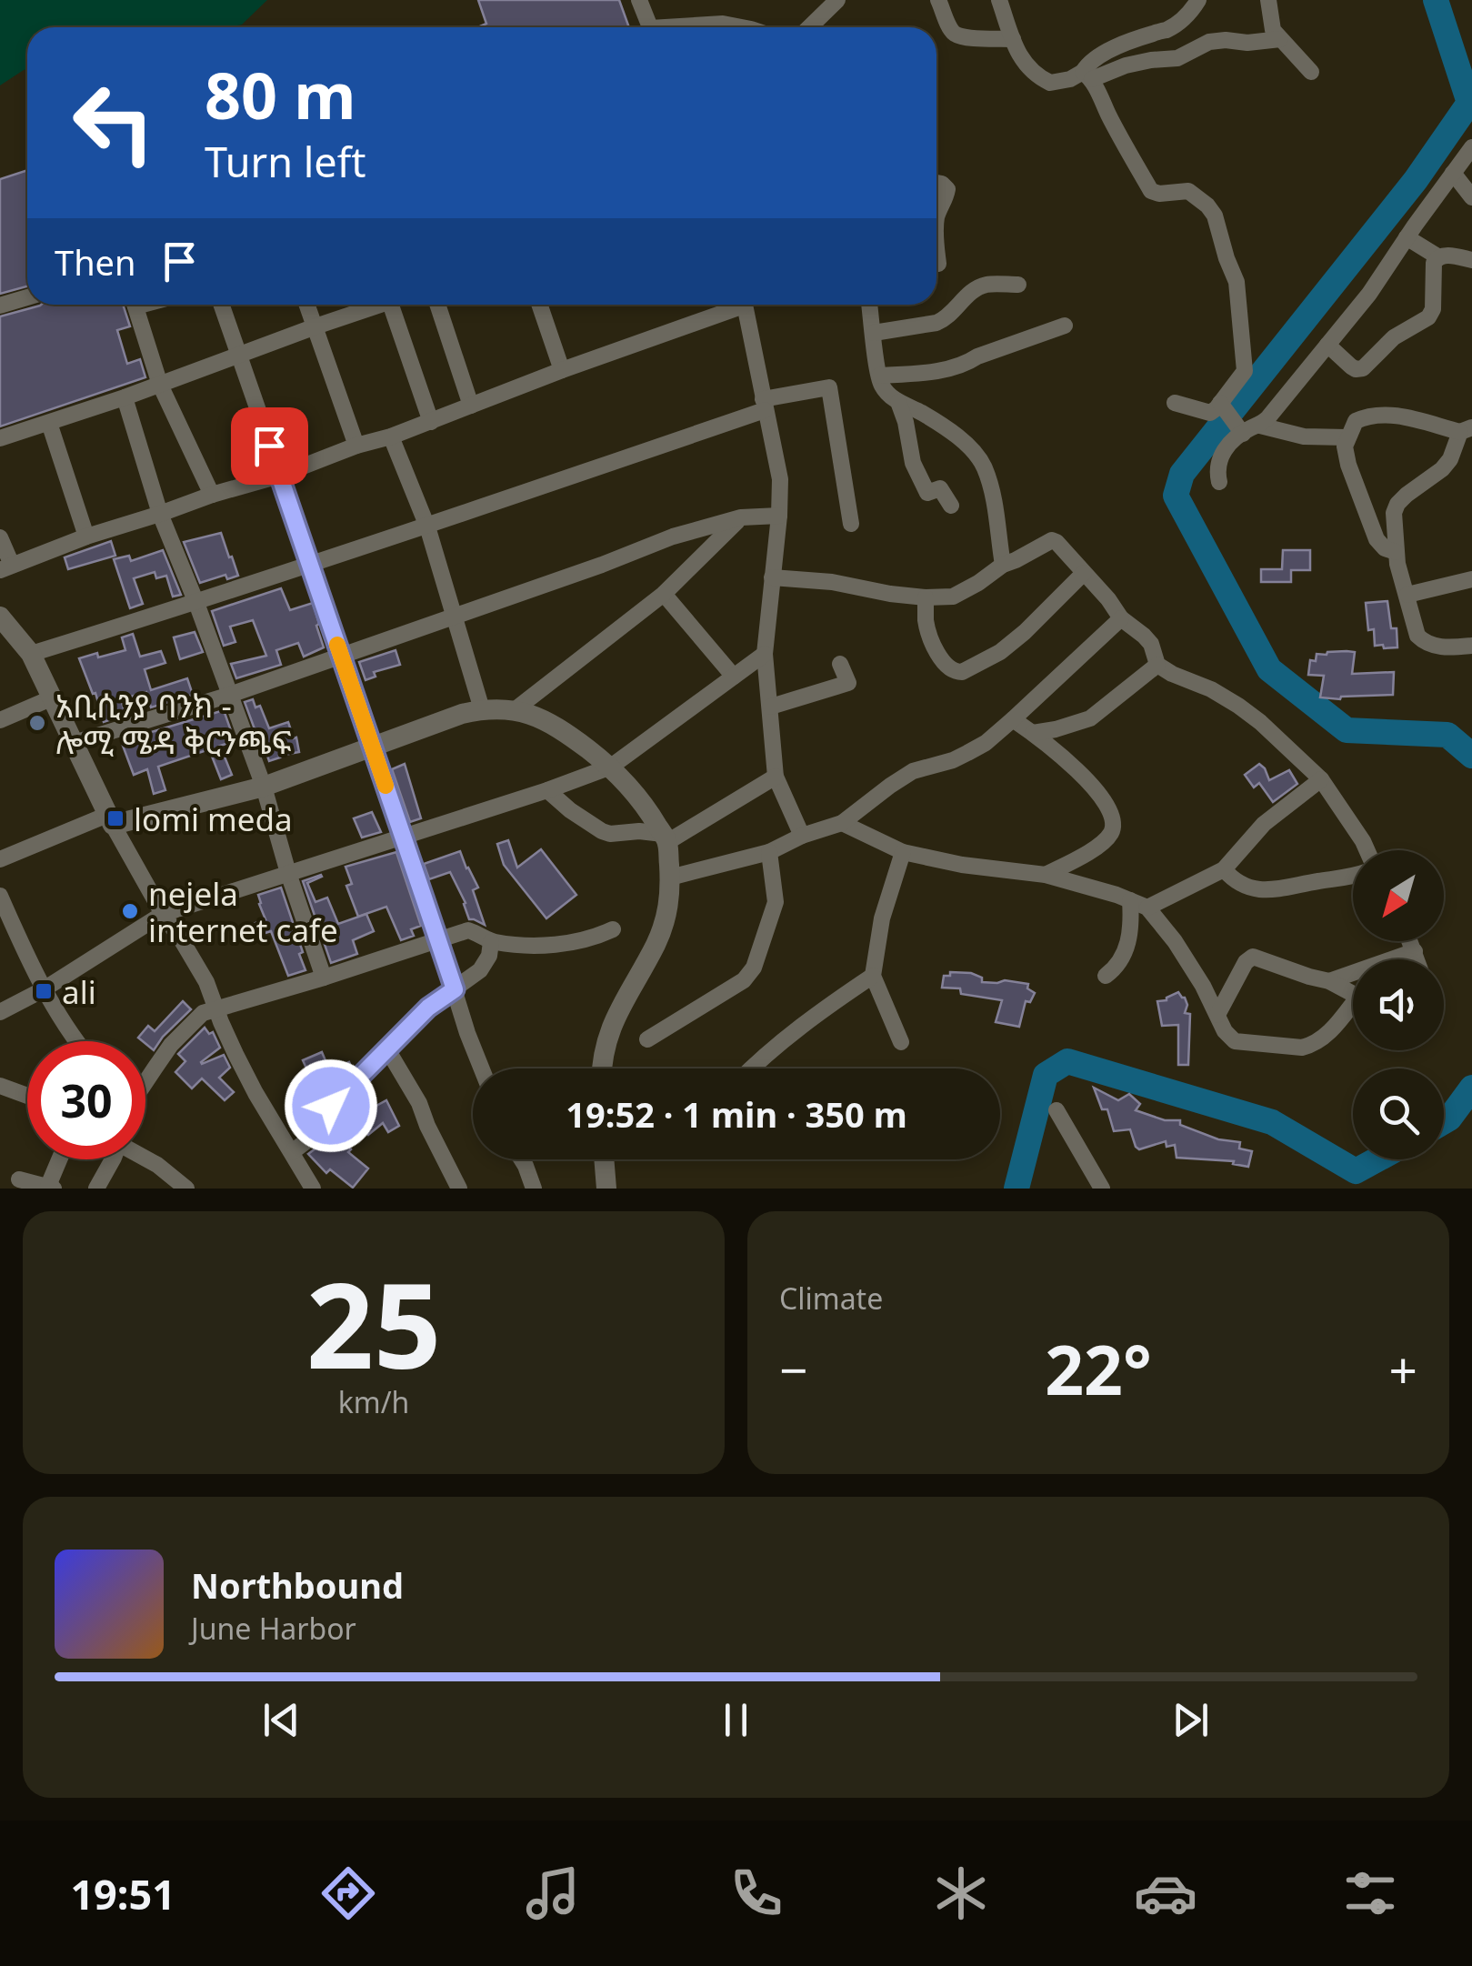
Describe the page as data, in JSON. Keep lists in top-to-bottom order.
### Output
{
  "places": {
    "other": ["አቢሲንያ ባንክ - ሎሚ ሜዳ ቅርንጫፍ", "nejela internet cafe"],
    "transit": ["lomi meda", "ali"]
  },
  "north": "bottom left",
  "page": {
    "turn": ["80 m", "Turn left"],
    "then": "Then",
    "limit": "30",
    "trip": "19:52 · 1 min · 350 m",
    "tile": [
      ["25", "km/h"],
      "Climate"
    ],
    "heat": ["−", "22°", "+"],
    "song": ["Northbound", "June Harbor"],
    "tabs": "19:51"
  }
}
